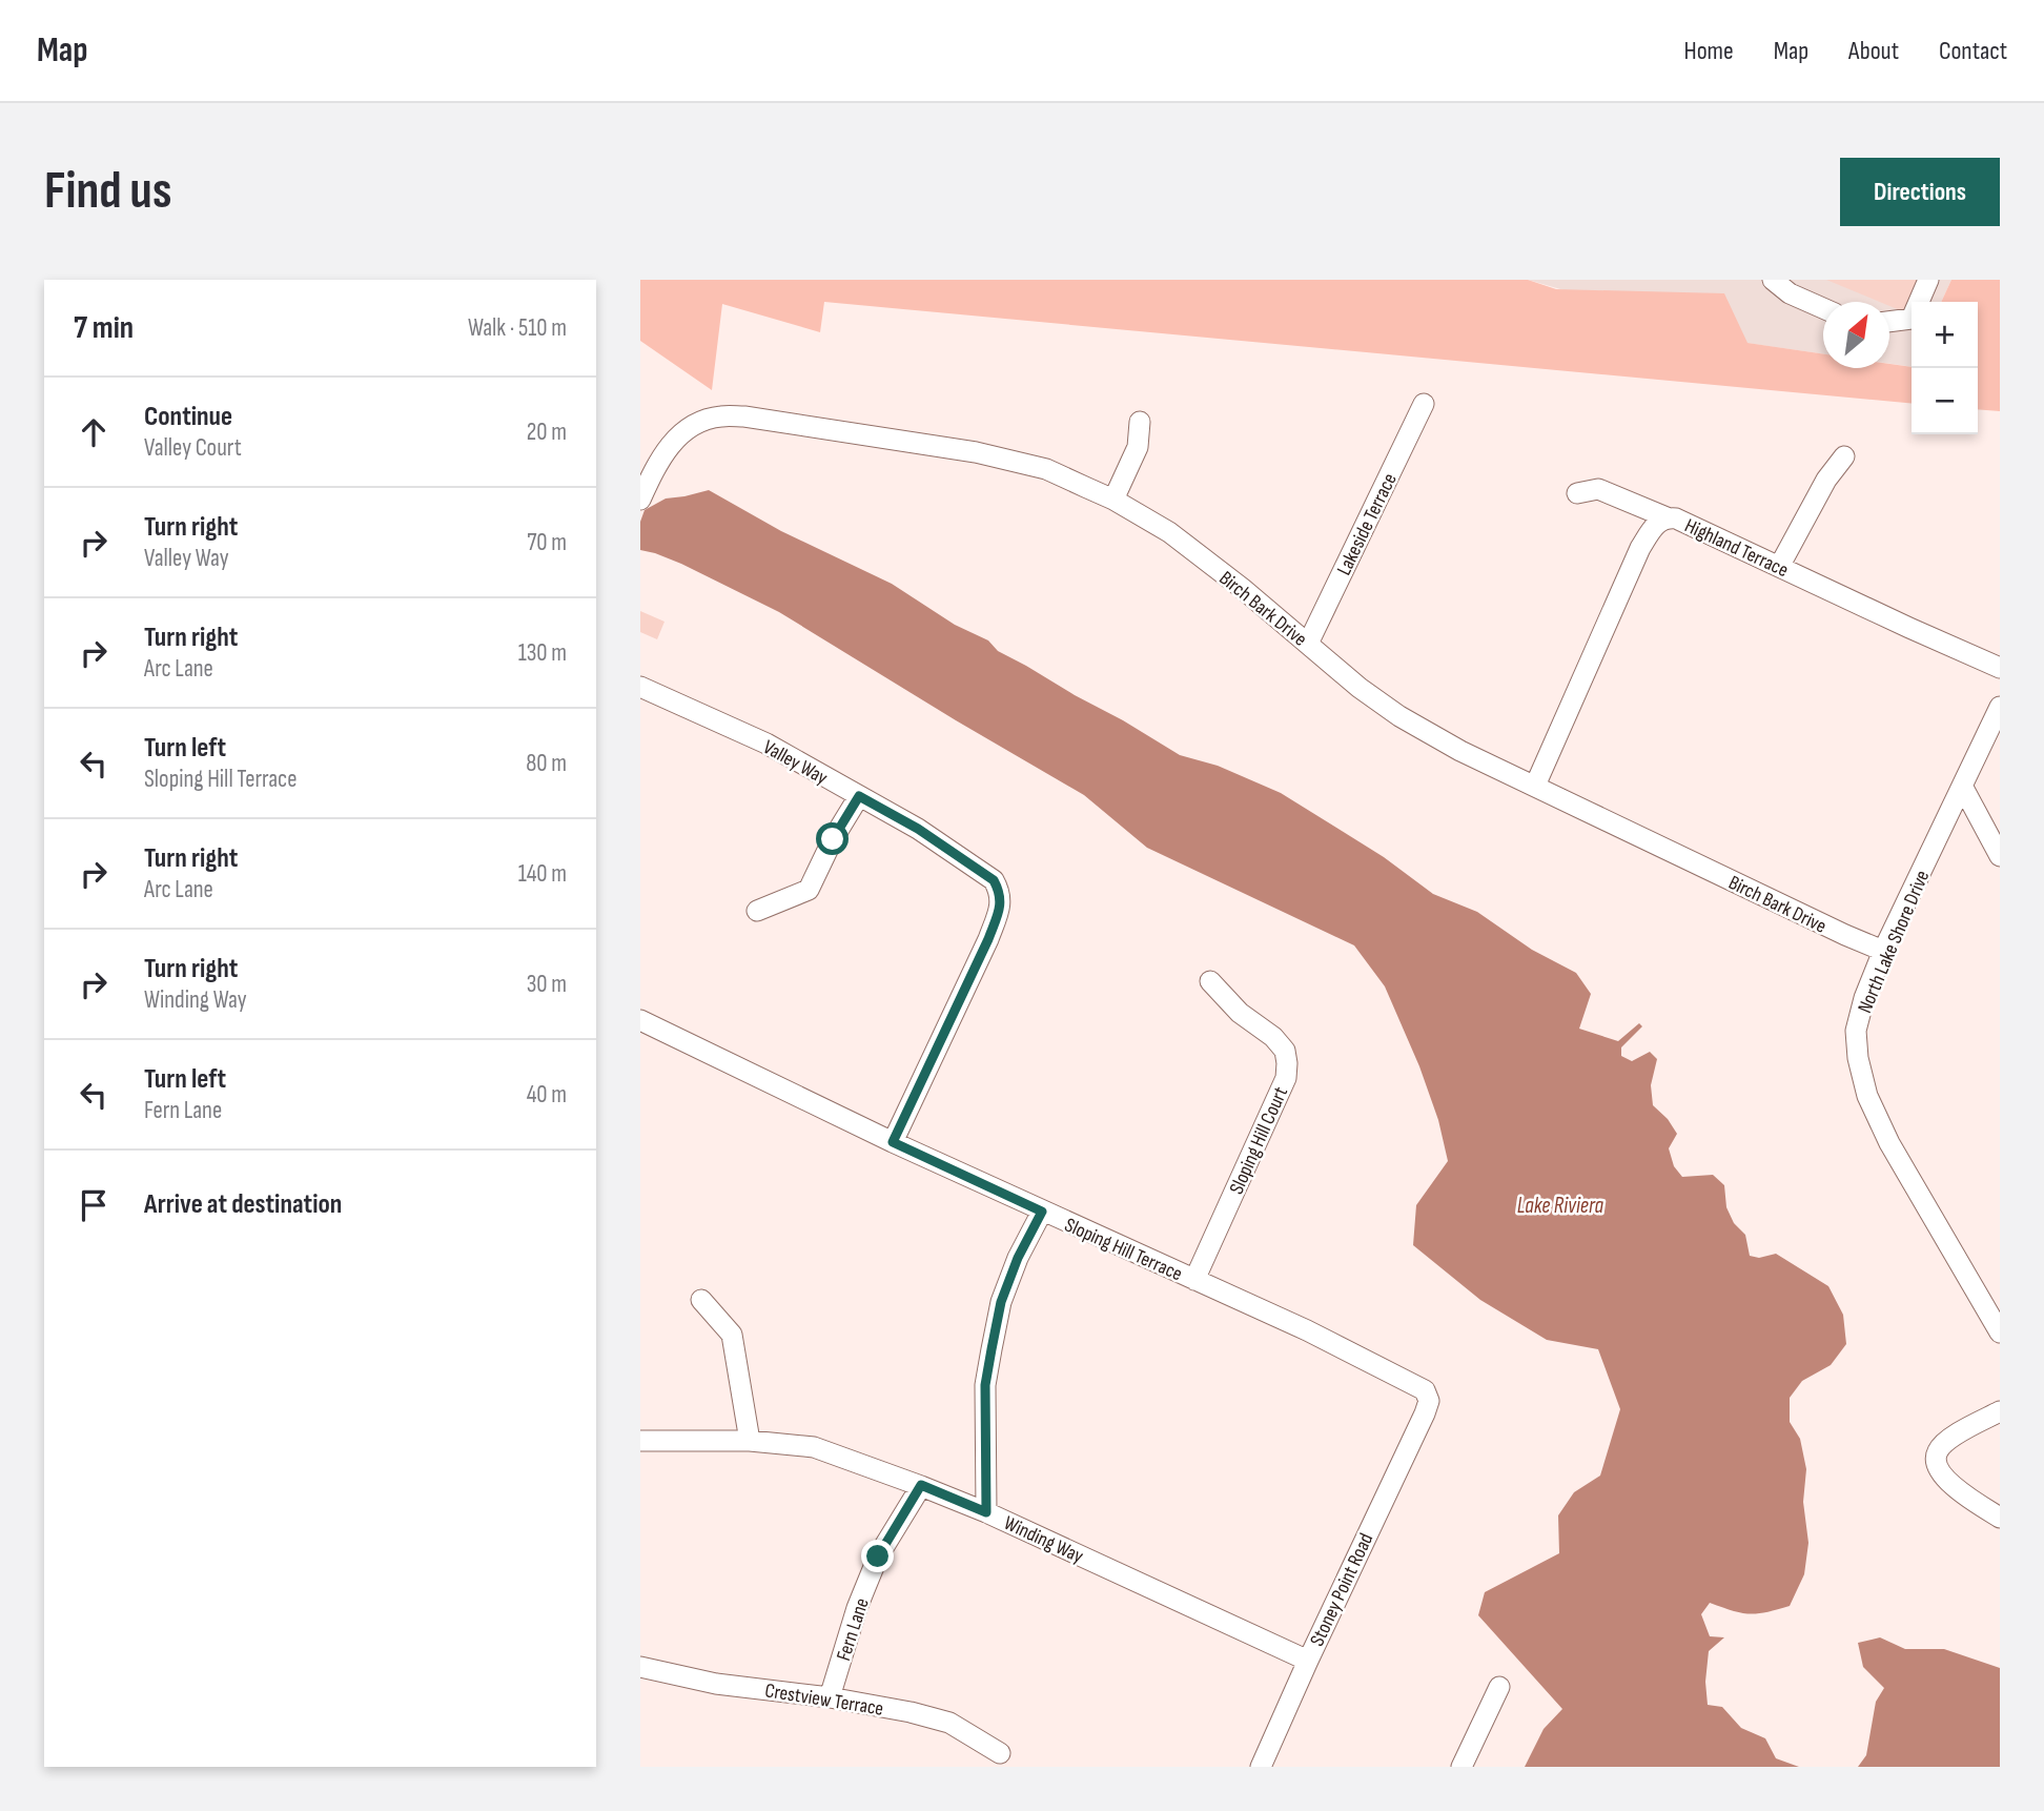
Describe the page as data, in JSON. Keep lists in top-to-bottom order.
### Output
{
  "streets": {
    "street": [
      "Lakeside Terrace",
      "Highland Terrace",
      "Birch Bark Drive",
      "Valley Way",
      "North Lake Shore Drive",
      "Sloping Hill Court",
      "Sloping Hill Terrace",
      "Winding Way",
      "Stoney Point Road",
      "Fern Lane",
      "Crestview Terrace"
    ]
  },
  "crossings": [
    ["Lakeside Terrace", "Birch Bark Drive"],
    ["Highland Terrace", "Birch Bark Drive"],
    ["Birch Bark Drive", "North Lake Shore Drive"],
    ["Valley Way", "Sloping Hill Terrace"],
    ["Sloping Hill Court", "Sloping Hill Terrace"],
    ["Sloping Hill Terrace", "Stoney Point Road"],
    ["Winding Way", "Stoney Point Road"],
    ["Winding Way", "Fern Lane"],
    ["Fern Lane", "Crestview Terrace"]
  ],
  "water": ["Lake Riviera"],
  "north": "top right",
  "page": {
    "header": "Map",
    "nav": [
      "Home",
      "Map",
      "About",
      "Contact"
    ],
    "buttons": "Directions",
    "title": "Find us",
    "heading": ["7 min", "Walk · 510 m"],
    "map_buttons": ["+", "−"],
    "list": [
      ["Continue", "Valley Court", "20 m"],
      ["Turn right", "Valley Way", "70 m"],
      ["Turn right", "Arc Lane", "130 m"],
      ["Turn left", "Sloping Hill Terrace", "80 m"],
      ["Turn right", "Arc Lane", "140 m"],
      ["Turn right", "Winding Way", "30 m"],
      ["Turn left", "Fern Lane", "40 m"],
      "Arrive at destination"
    ]
  }
}
